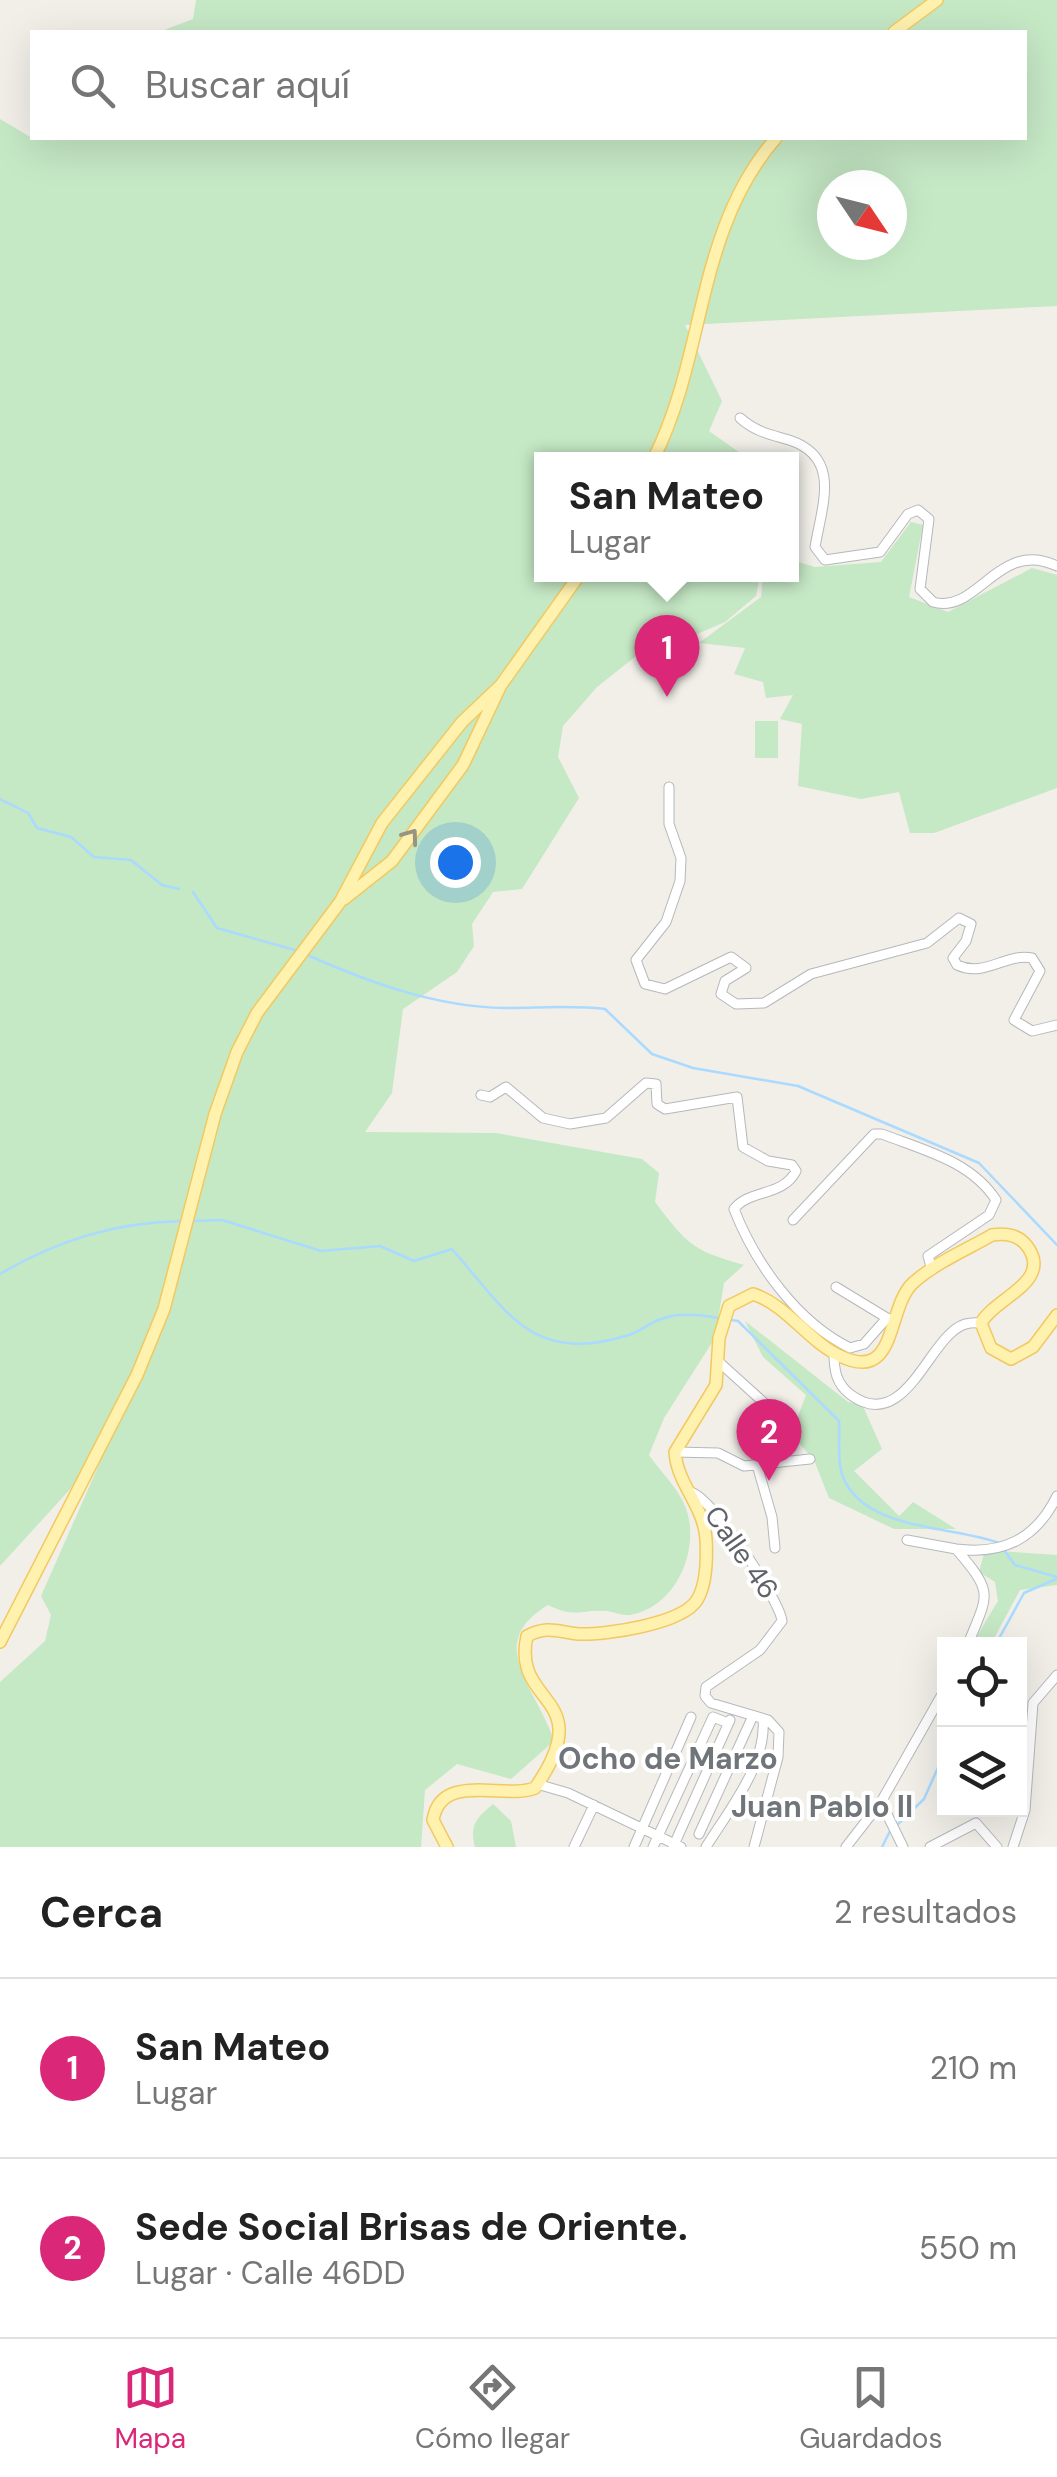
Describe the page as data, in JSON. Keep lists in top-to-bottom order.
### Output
{
  "streets": {
    "street": ["Calle 46"]
  },
  "districts": ["Ocho de Marzo", "Juan Pablo II"],
  "north": "bottom right",
  "page": {
    "search": "Buscar aquí",
    "popup": ["San Mateo", "Lugar"],
    "pins": ["1", "2"],
    "heading": ["Cerca", "2 resultados"],
    "list": [
      {
        "mark": "1",
        "name": "San Mateo",
        "note": "Lugar",
        "value": "210 m"
      },
      {
        "mark": "2",
        "name": "Sede Social Brisas de Oriente.",
        "note": "Lugar · Calle 46DD",
        "value": "550 m"
      }
    ],
    "nav": ["Mapa", "Cómo llegar", "Guardados"]
  }
}
